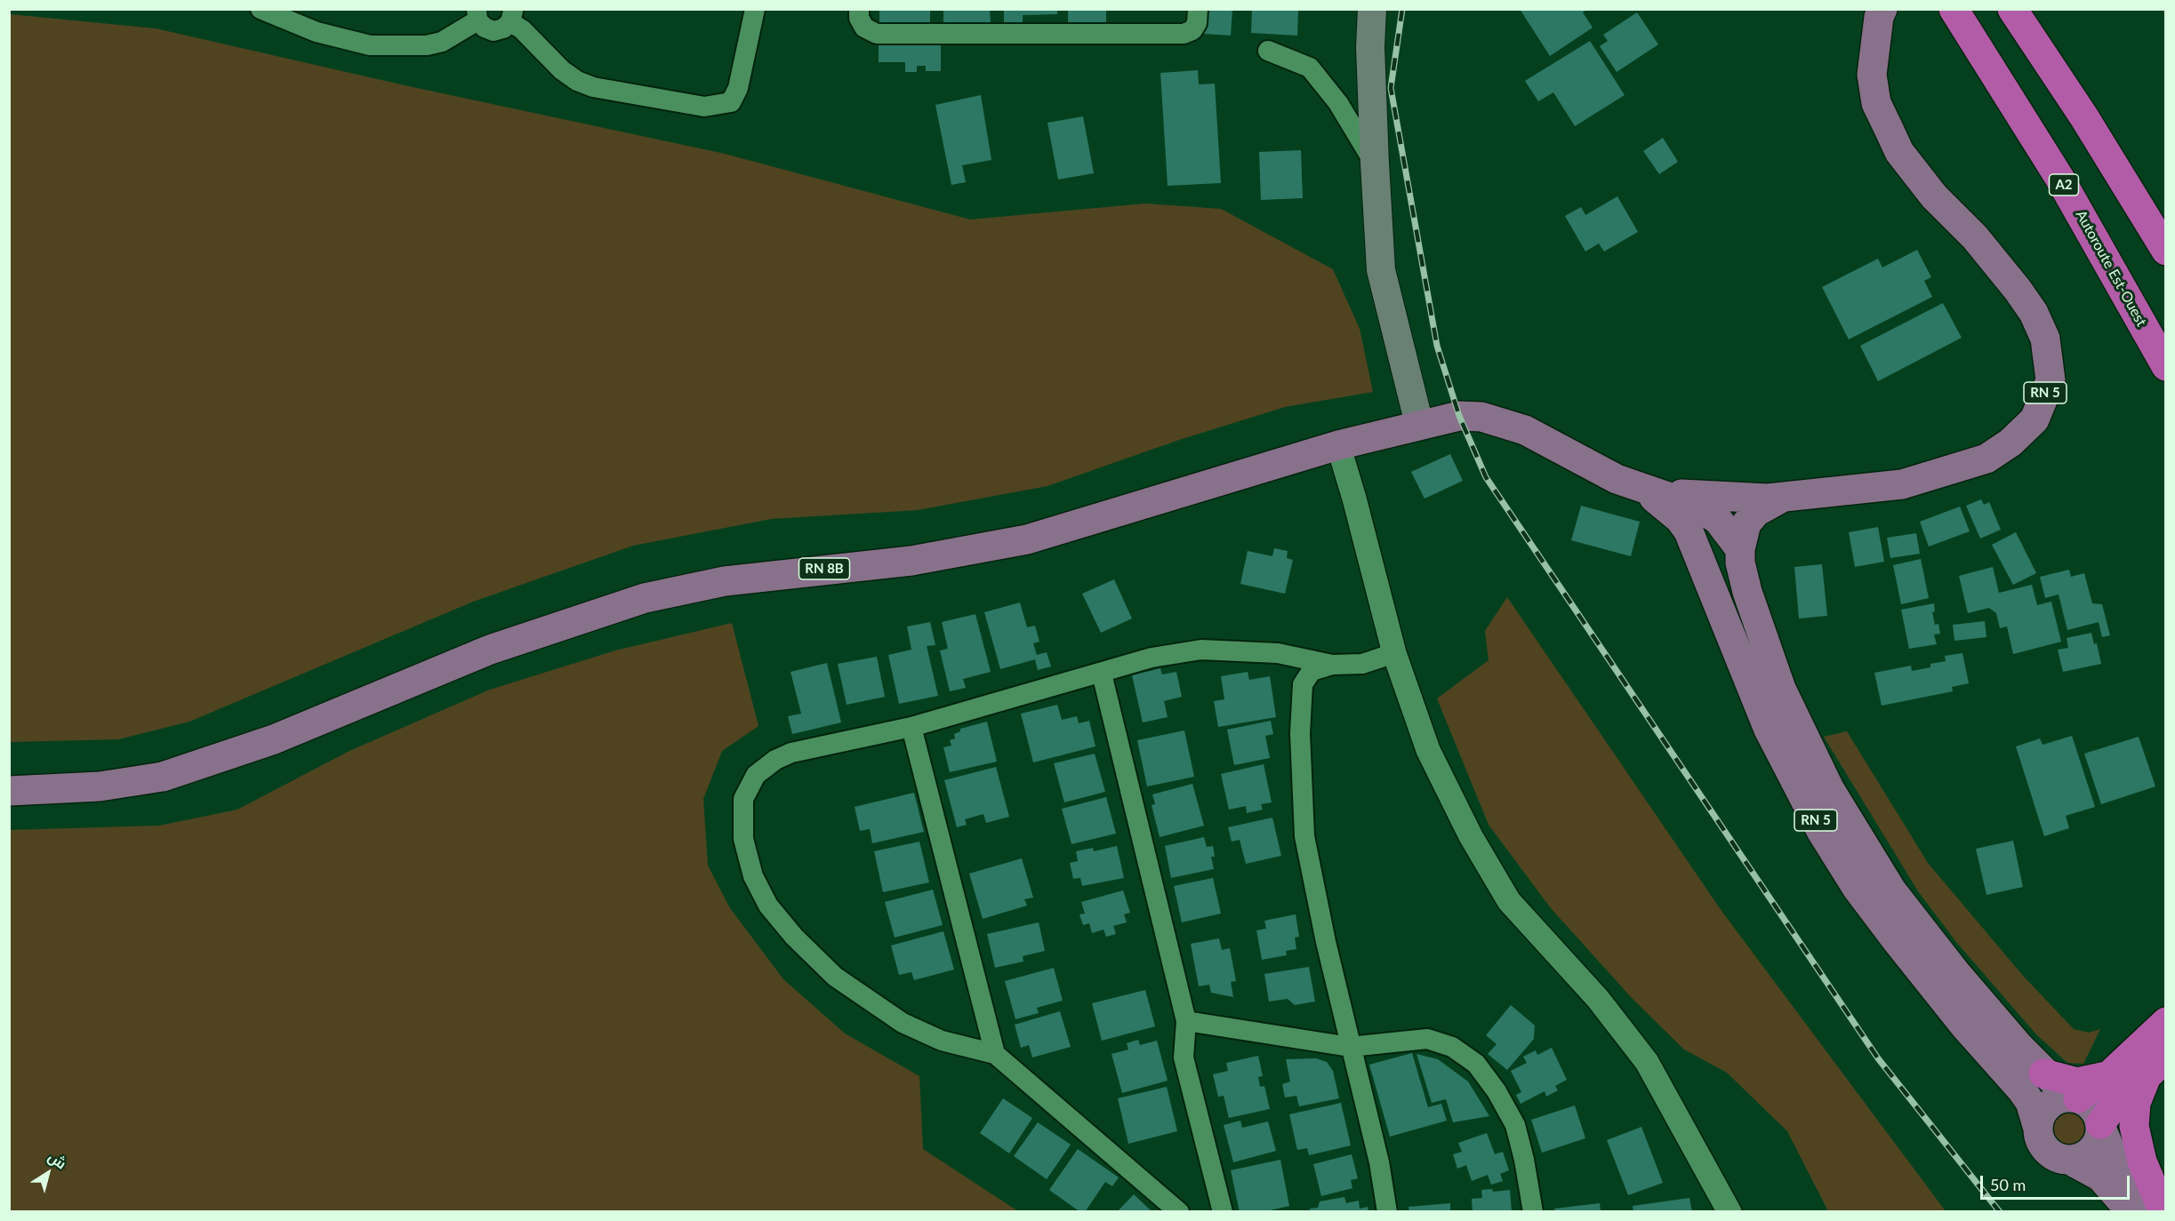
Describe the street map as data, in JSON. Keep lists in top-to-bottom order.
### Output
{
  "streets": {
    "highway": ["A2", "Autoroute Est-Ouest"],
    "main road": ["RN 5", "RN 8B"]
  },
  "crossings": [
    ["RN 5", "RN 8B"]
  ],
  "scale_bar": "50 m",
  "north": "top right"
}
